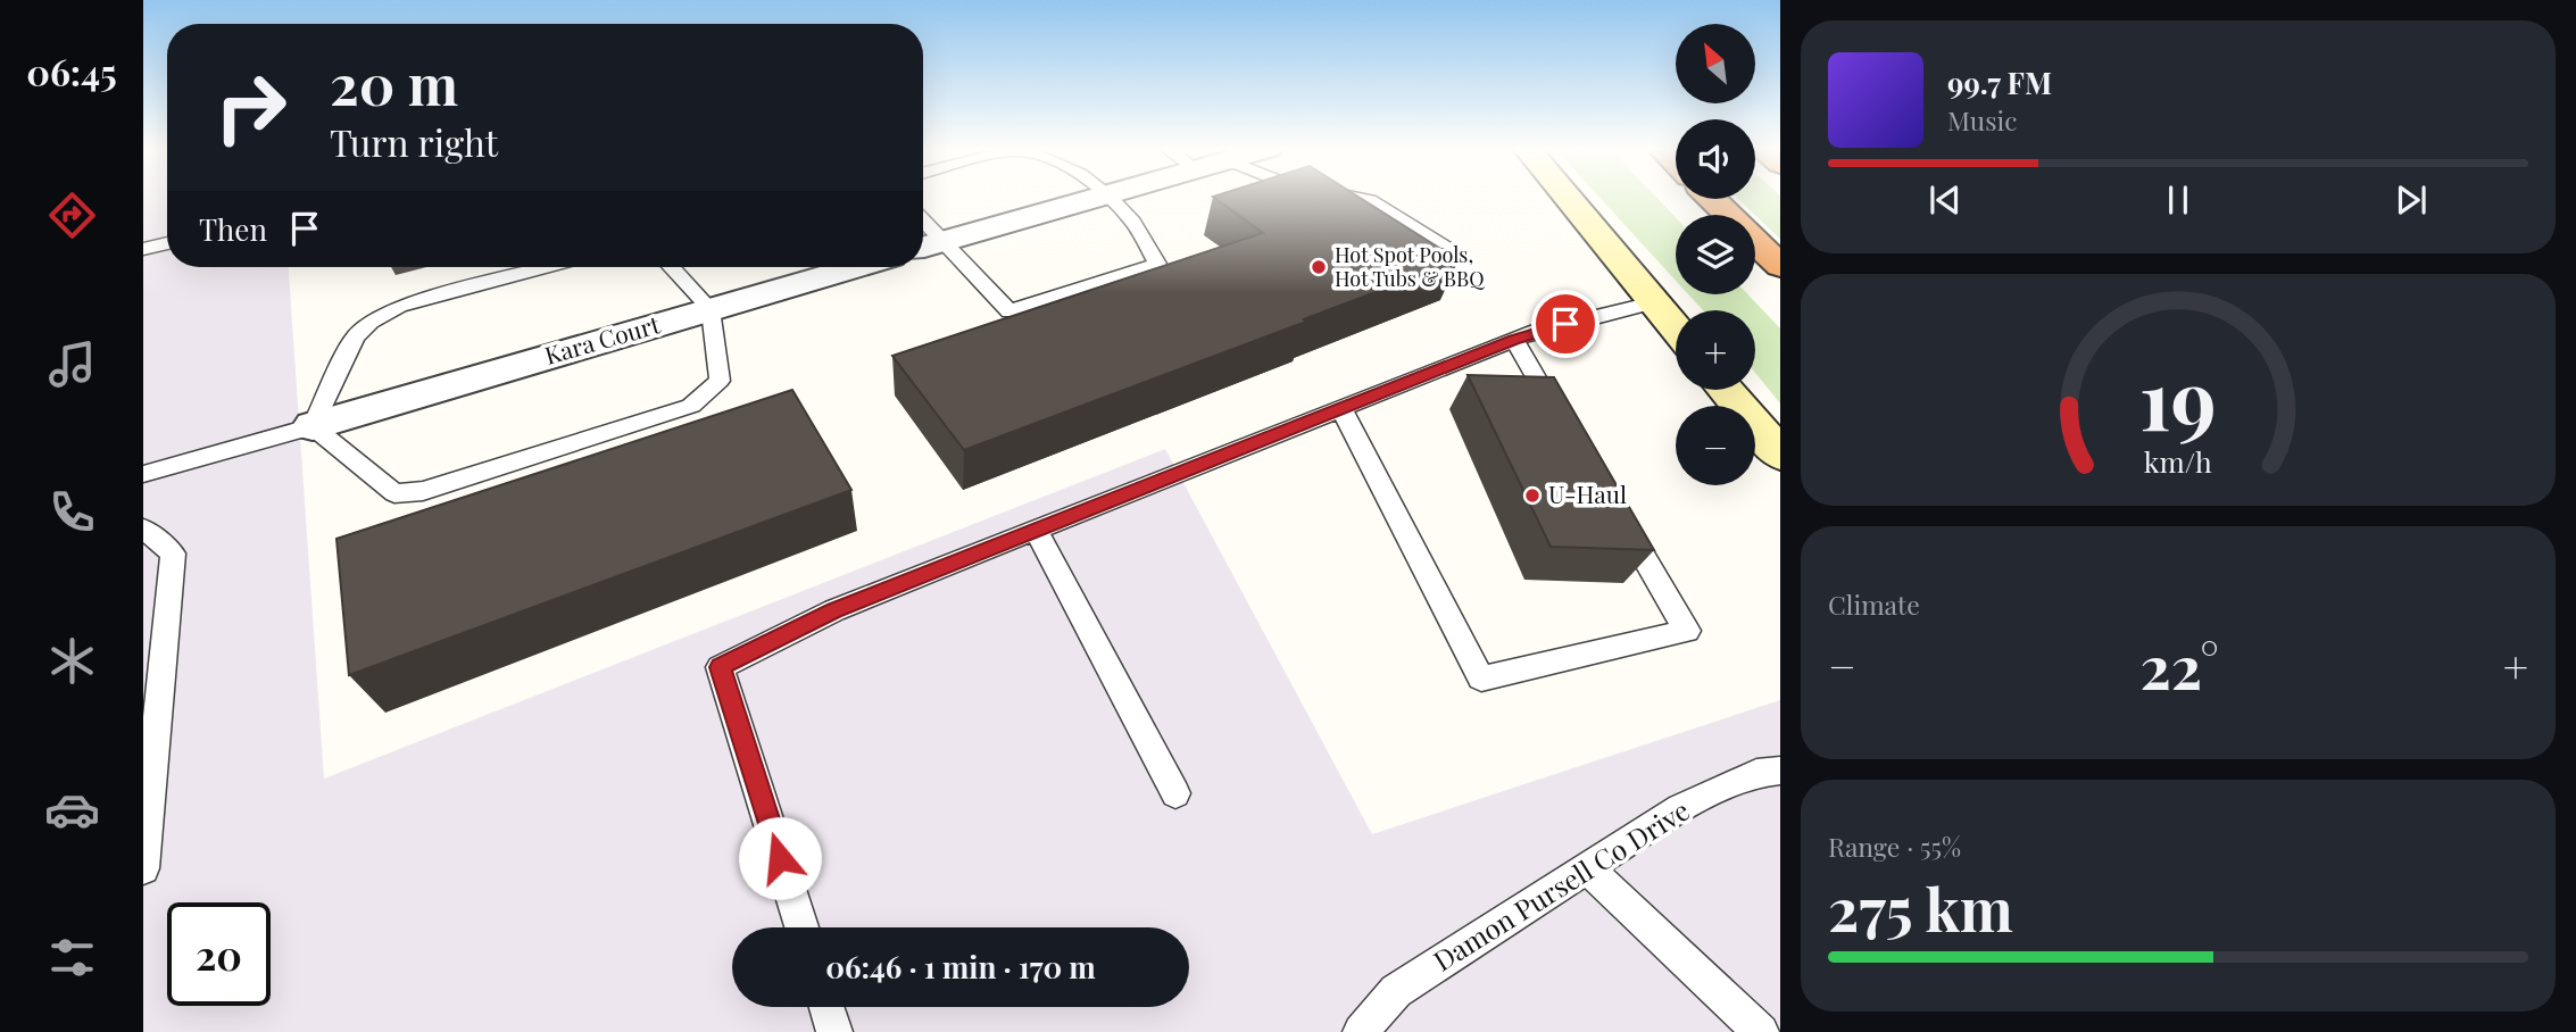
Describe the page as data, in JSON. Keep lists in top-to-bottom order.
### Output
{
  "streets": {
    "street": ["Kara Court"],
    "lane": ["Damon Pursell Co Drive"]
  },
  "places": ["Hot Spot Pools, Hot Tubs & BBQ", "U-Haul"],
  "north": "top left",
  "page": {
    "tabs": "06:45",
    "map_buttons": ["+", "−"],
    "turn": ["20 m", "Turn right"],
    "song": ["99.7 FM", "Music"],
    "then": "Then",
    "tile": [
      "Climate",
      ["Range · 55%", "275 km"]
    ],
    "heat": ["−", "22°", "+"],
    "limit": "20",
    "trip": "06:46 · 1 min · 170 m",
    "gauge": ["19", "km/h"]
  }
}
